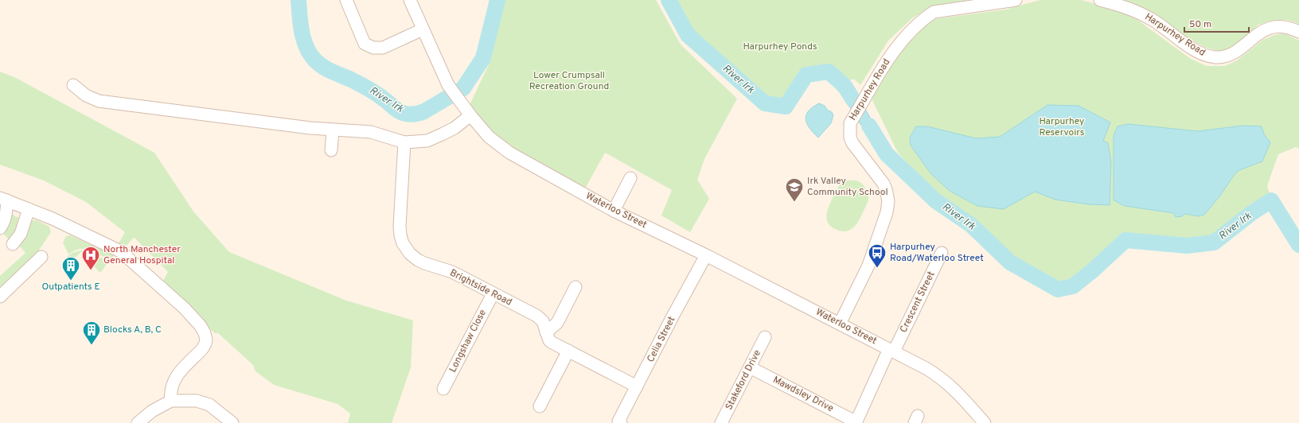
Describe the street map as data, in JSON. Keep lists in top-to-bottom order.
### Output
{
  "streets": {
    "street": [
      "Harpurhey Road",
      "Waterloo Street",
      "Brightside Road",
      "Crescent Street",
      "Celia Street",
      "Longshaw Close",
      "Stakeford Drive",
      "Mawdsley Drive"
    ]
  },
  "crossings": [
    ["Harpurhey Road", "Waterloo Street"],
    ["Waterloo Street", "Crescent Street"],
    ["Waterloo Street", "Celia Street"],
    ["Brightside Road", "Celia Street"],
    ["Brightside Road", "Longshaw Close"],
    ["Crescent Street", "Mawdsley Drive"],
    ["Stakeford Drive", "Mawdsley Drive"]
  ],
  "water": ["River Irk"],
  "parks": ["Harpurhey Ponds", "Lower Crumpsall Recreation Ground", "Harpurhey Reservoirs"],
  "places": {
    "school or university": ["Irk Valley Community School"],
    "bus stop": ["Harpurhey Road/Waterloo Street"],
    "hospital": ["North Manchester General Hospital"],
    "building": ["Outpatients E", "Blocks A, B, C"]
  },
  "scale_bar": "50 m"
}
